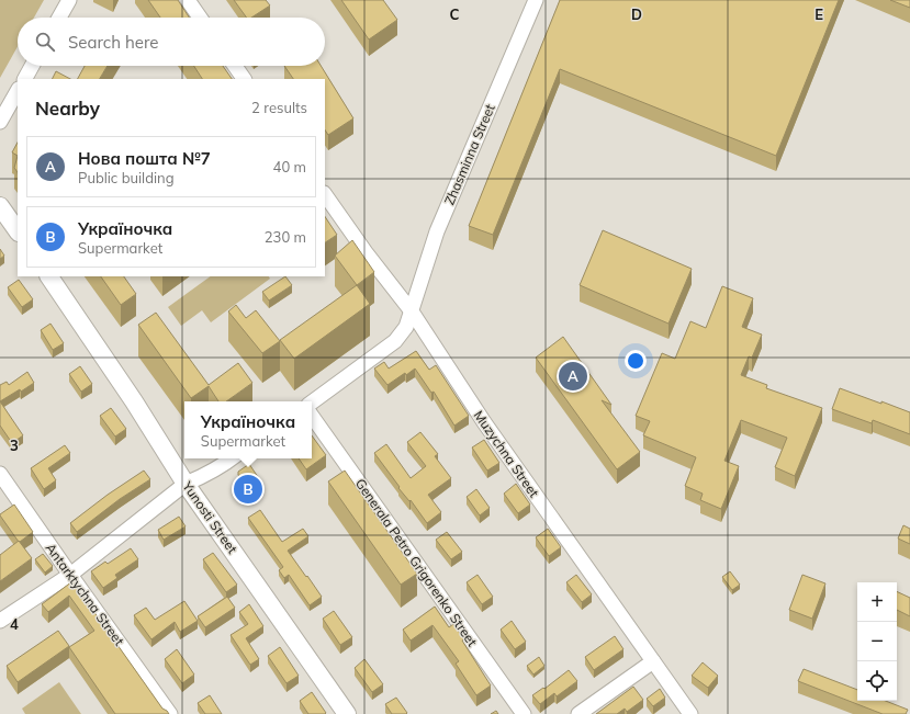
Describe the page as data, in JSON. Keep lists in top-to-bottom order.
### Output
{
  "streets": {
    "street": [
      "Zhasminna Street",
      "Muzychna Street",
      "Yunosti Street",
      "Generala Petro Grigorenko Street",
      "Antarktychna Street"
    ]
  },
  "crossings": [
    ["Zhasminna Street", "Muzychna Street"]
  ],
  "page": {
    "search": "Search here",
    "heading": ["Nearby", "2 results"],
    "list": [
      {
        "mark": "A",
        "name": "Нова пошта №7",
        "note": "Public building",
        "value": "40 m"
      },
      {
        "mark": "B",
        "name": "Україночка",
        "note": "Supermarket",
        "value": "230 m"
      }
    ],
    "pins": ["A", "B"],
    "popup": ["Україночка", "Supermarket"],
    "map_buttons": ["+", "−"]
  },
  "grid": {
    "columns": ["C", "D", "E"],
    "rows": ["3", "4"]
  }
}
